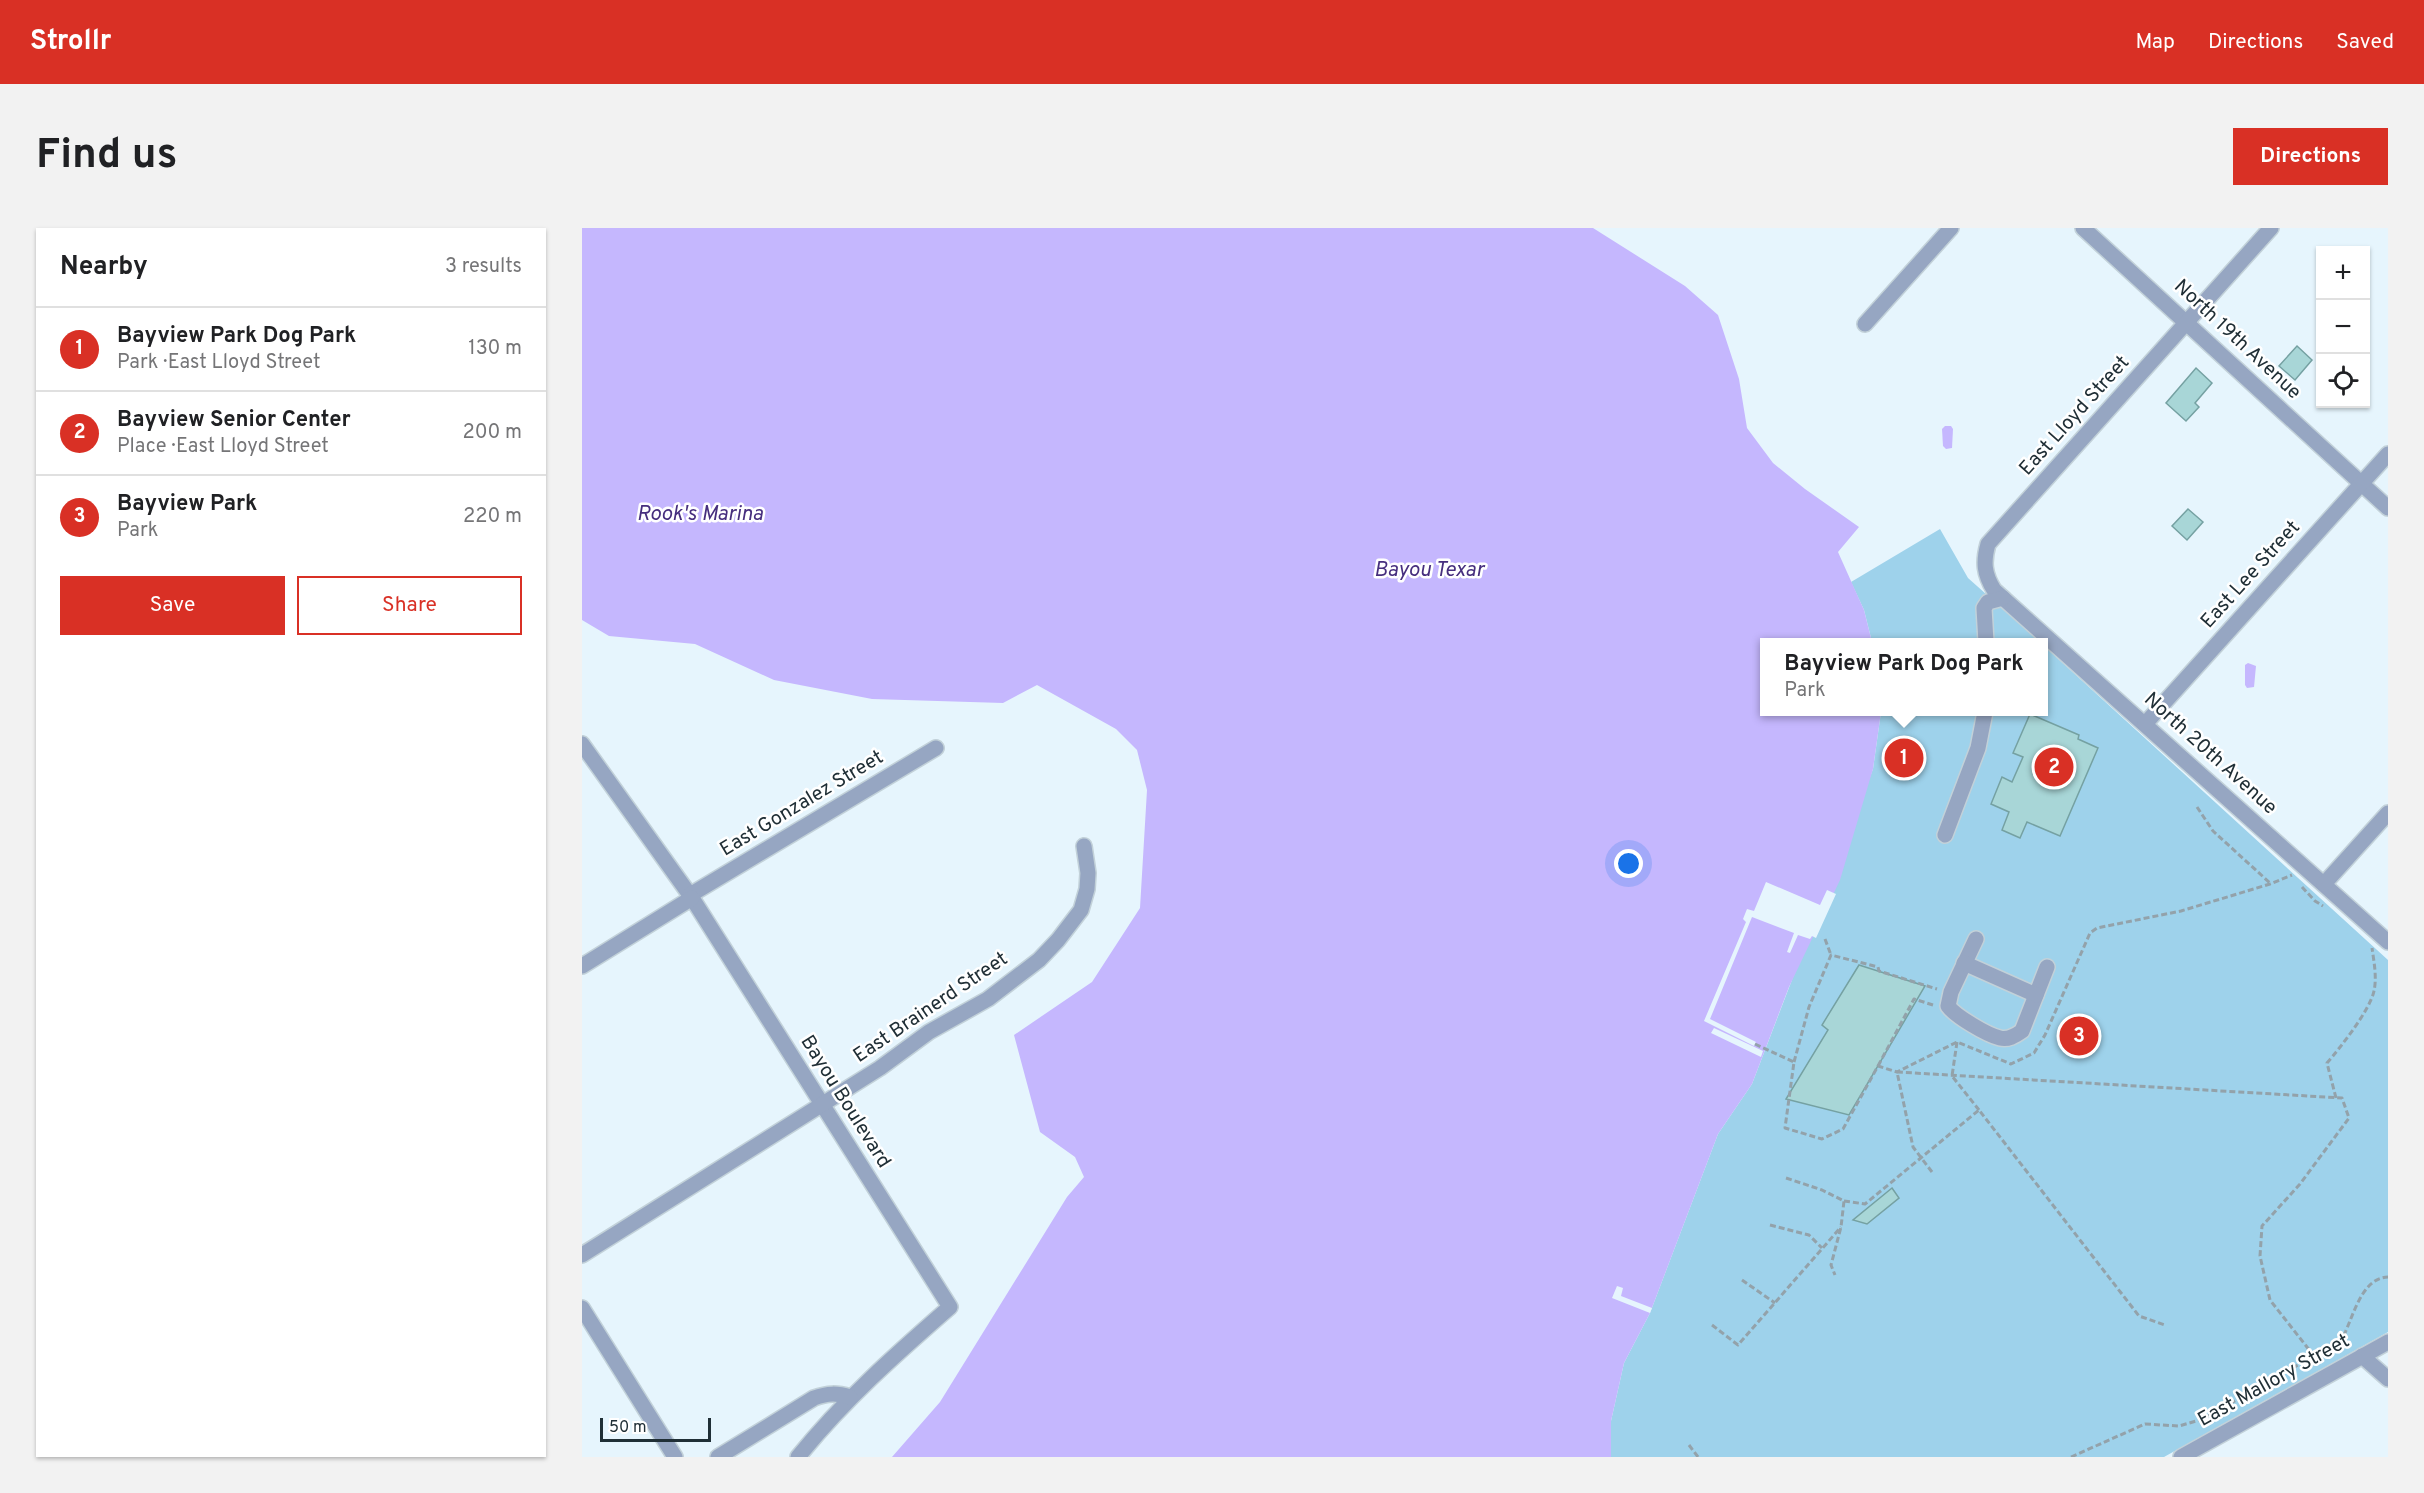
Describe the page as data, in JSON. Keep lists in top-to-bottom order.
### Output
{
  "streets": {
    "street": [
      "North 19th Avenue",
      "East Lloyd Street",
      "East Lee Street",
      "North 20th Avenue",
      "East Gonzalez Street",
      "East Brainerd Street",
      "Bayou Boulevard",
      "East Mallory Street"
    ]
  },
  "crossings": [
    ["North 19th Avenue", "East Lloyd Street"],
    ["North 19th Avenue", "East Lee Street"],
    ["East Lloyd Street", "North 20th Avenue"],
    ["East Lee Street", "North 20th Avenue"],
    ["East Gonzalez Street", "Bayou Boulevard"],
    ["East Brainerd Street", "Bayou Boulevard"]
  ],
  "water": ["Rook's Marina", "Bayou Texar"],
  "scale_bar": "50 m",
  "page": {
    "header": "Strollr",
    "nav": ["Map", "Directions", "Saved"],
    "buttons": [
      "Directions",
      ["Save", "Share"]
    ],
    "title": "Find us",
    "heading": ["Nearby", "3 results"],
    "map_buttons": ["+", "−"],
    "list": [
      {
        "mark": "1",
        "name": "Bayview Park Dog Park",
        "note": "Park · East Lloyd Street",
        "value": "130 m"
      },
      {
        "mark": "2",
        "name": "Bayview Senior Center",
        "note": "Place · East Lloyd Street",
        "value": "200 m"
      },
      {
        "mark": "3",
        "name": "Bayview Park",
        "note": "Park",
        "value": "220 m"
      }
    ],
    "popup": ["Bayview Park Dog Park", "Park"],
    "pins": ["1", "2", "3"],
    "scale": "50 m"
  }
}
